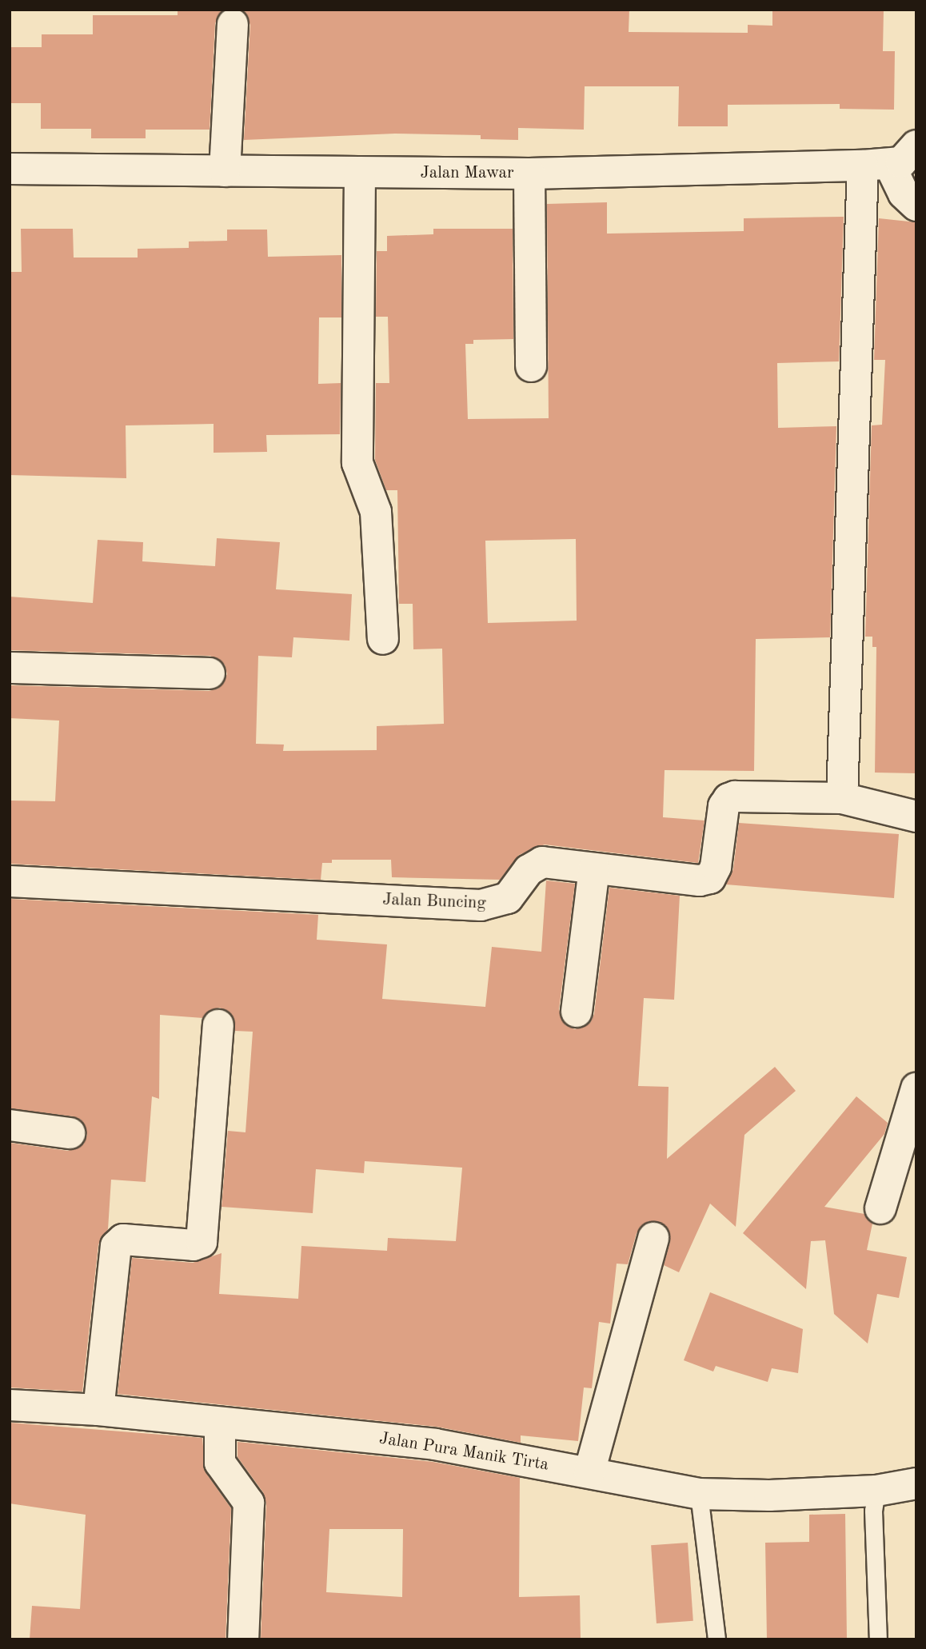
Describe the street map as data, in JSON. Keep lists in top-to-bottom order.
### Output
{
  "streets": {
    "street": ["Jalan Mawar", "Jalan Buncing", "Jalan Pura Manik Tirta"]
  }
}
